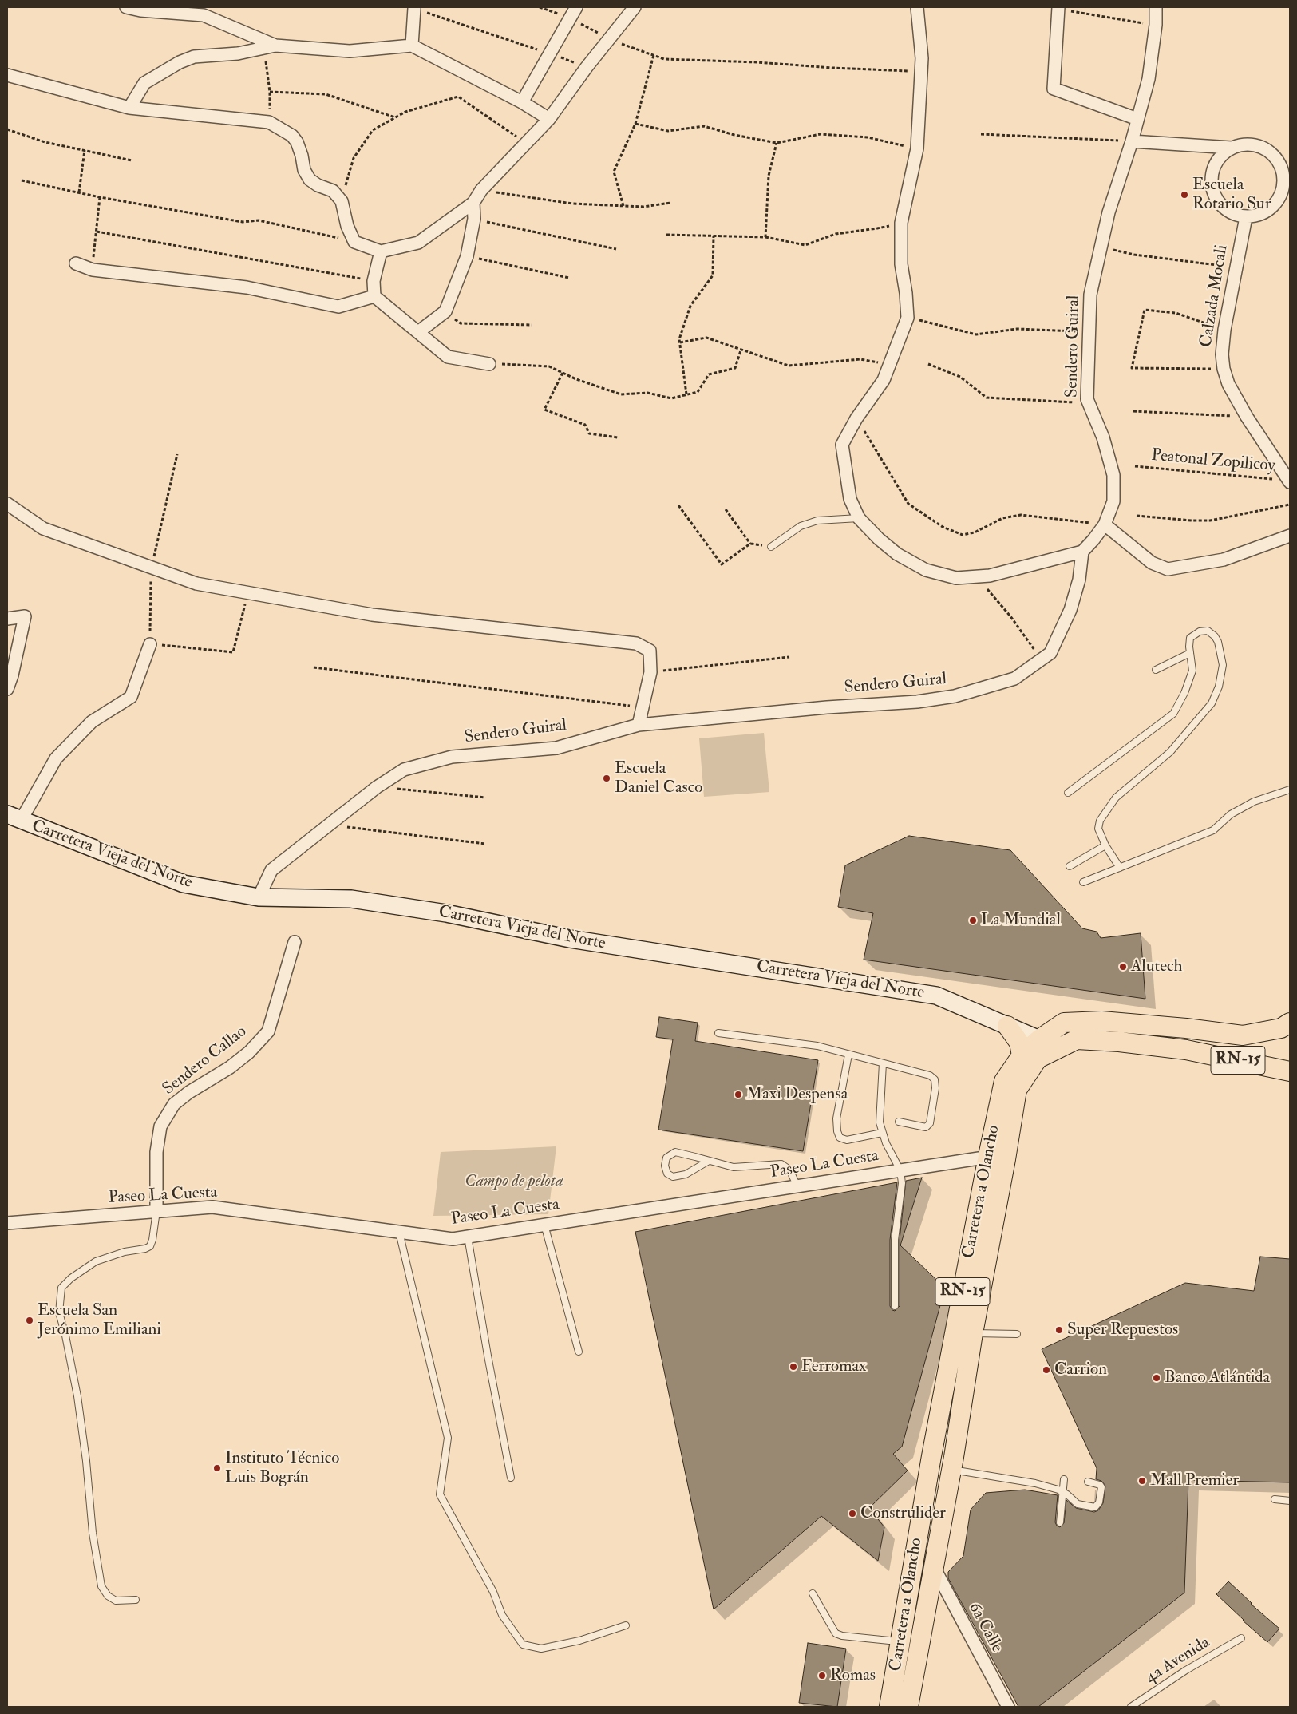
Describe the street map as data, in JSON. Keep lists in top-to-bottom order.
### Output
{
  "streets": {
    "main road": ["RN-15", "Carretera a Olancho"],
    "street": [
      "Calzada Mocali",
      "Sendero Guiral",
      "Carretera Vieja del Norte",
      "Sendero Callao",
      "Paseo La Cuesta",
      "6a Calle"
    ],
    "lane": ["4a Avenida"],
    "path": ["Peatonal Zopilicoy"]
  },
  "crossings": [
    ["Calzada Mocali", "Peatonal Zopilicoy"],
    ["Sendero Guiral", "Carretera Vieja del Norte"],
    ["Carretera Vieja del Norte", "Carretera a Olancho"],
    ["Sendero Callao", "Paseo La Cuesta"],
    ["Paseo La Cuesta", "Carretera a Olancho"],
    ["Carretera a Olancho", "6a Calle"]
  ],
  "parks": ["Campo de pelota"],
  "places": [
    "Escuela Rotario Sur",
    "Escuela Daniel Casco",
    "La Mundial",
    "Alutech",
    "Maxi Despensa",
    "Escuela San Jerónimo Emiliani",
    "Super Repuestos",
    "Ferromax",
    "Carrion",
    "Banco Atlántida",
    "Instituto Técnico Luis Bográn",
    "Mall Premier",
    "Construlider",
    "Romas"
  ]
}
